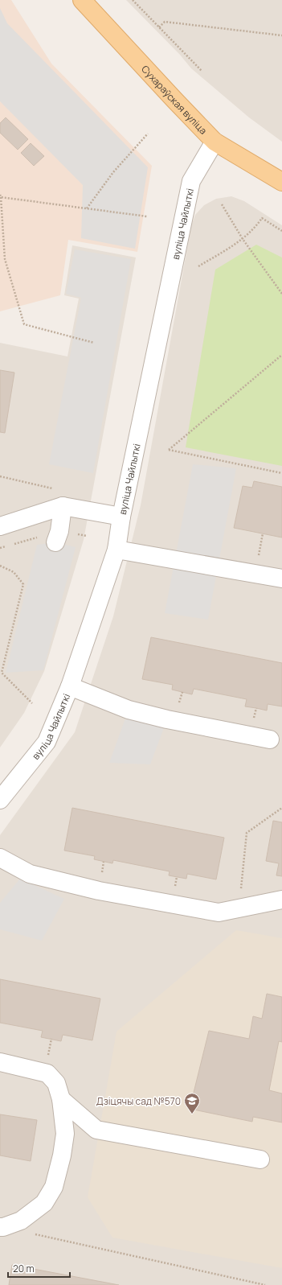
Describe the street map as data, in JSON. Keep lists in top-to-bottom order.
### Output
{
  "streets": {
    "main road": ["Сухараўская вуліца"],
    "street": ["вуліца Чайлыткі"]
  },
  "crossings": [
    ["Сухараўская вуліца", "вуліца Чайлыткі"]
  ],
  "places": {
    "school or university": ["Дзіцячы сад №570"]
  },
  "scale_bar": "20 m"
}
